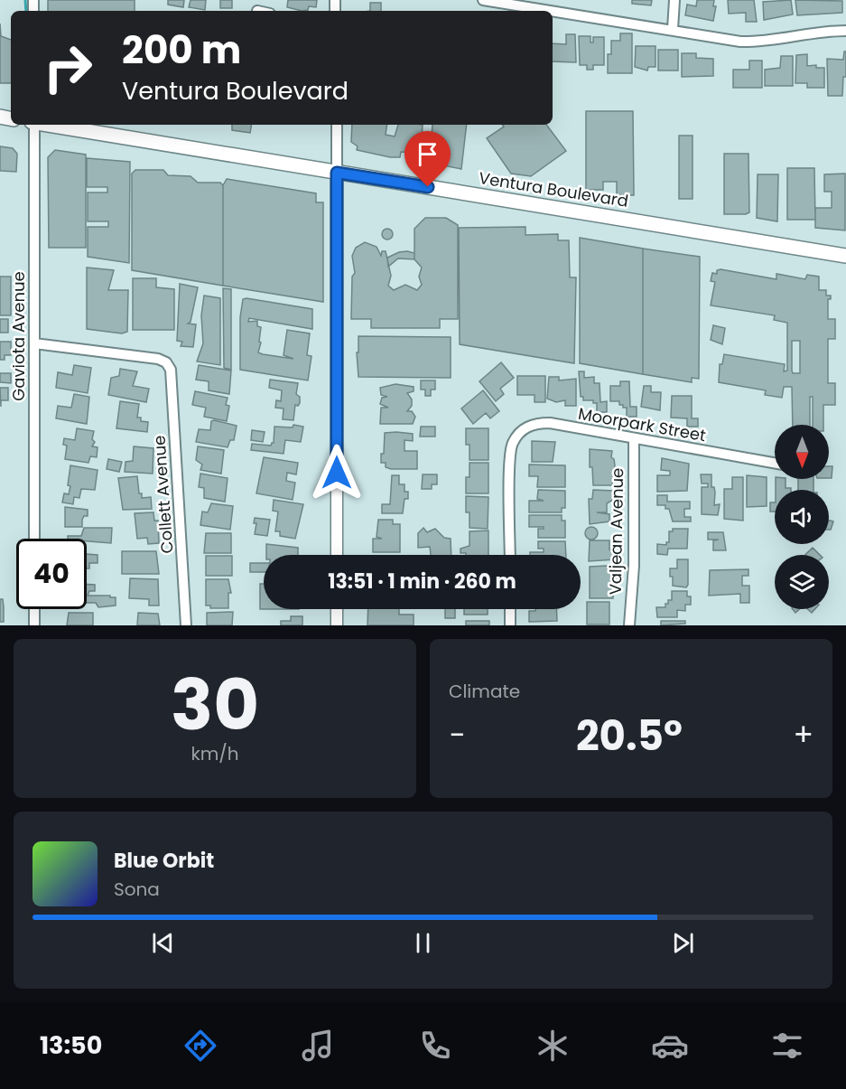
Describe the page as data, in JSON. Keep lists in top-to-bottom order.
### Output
{
  "streets": {
    "main road": ["Ventura Boulevard"],
    "street": [
      "Gaviota Avenue",
      "Moorpark Street",
      "Collett Avenue",
      "Valjean Avenue"
    ]
  },
  "crossings": [
    ["Gaviota Avenue", "Collett Avenue"],
    ["Moorpark Street", "Valjean Avenue"]
  ],
  "north": "bottom",
  "page": {
    "turn": ["200 m", "Ventura Boulevard"],
    "limit": "40",
    "trip": "13:51 · 1 min · 260 m",
    "tile": [
      ["30", "km/h"],
      "Climate"
    ],
    "heat": ["−", "20.5°", "+"],
    "song": ["Blue Orbit", "Sona"],
    "tabs": "13:50"
  }
}
